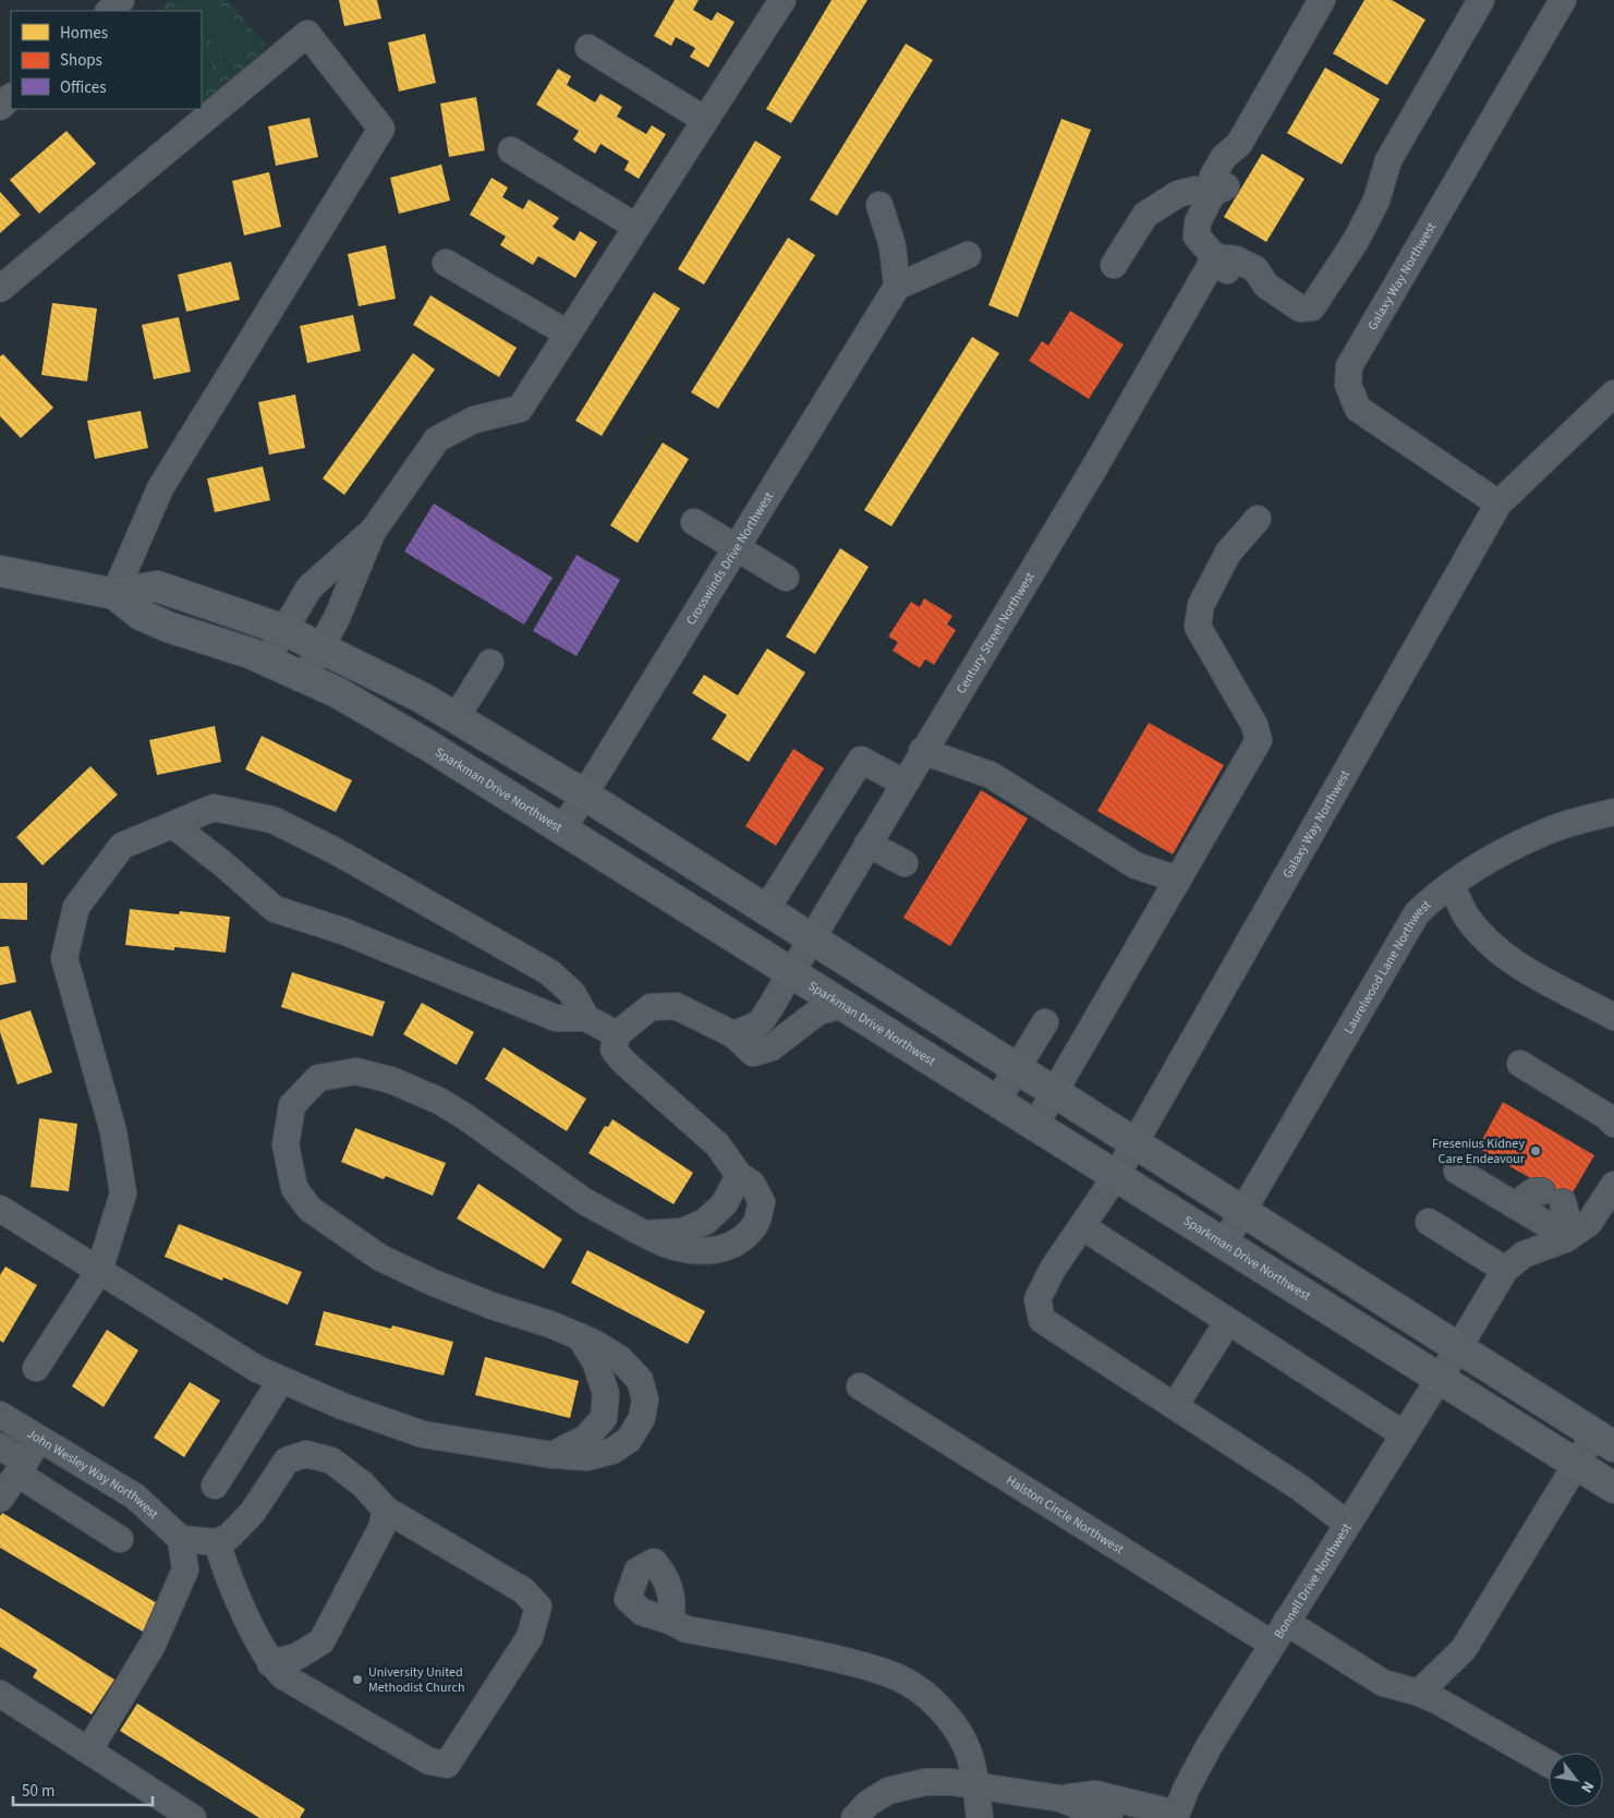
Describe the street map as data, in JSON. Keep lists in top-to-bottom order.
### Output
{
  "streets": {
    "main road": ["Sparkman Drive Northwest"],
    "street": [
      "Galaxy Way Northwest",
      "Crosswinds Drive Northwest",
      "Century Street Northwest",
      "Laurelwood Lane Northwest",
      "John Wesley Way Northwest",
      "Halston Circle Northwest",
      "Bonnell Drive Northwest"
    ]
  },
  "crossings": [
    ["Galaxy Way Northwest", "Sparkman Drive Northwest"],
    ["Galaxy Way Northwest", "Bonnell Drive Northwest"],
    ["Crosswinds Drive Northwest", "Sparkman Drive Northwest"],
    ["Century Street Northwest", "Sparkman Drive Northwest"],
    ["Sparkman Drive Northwest", "Laurelwood Lane Northwest"],
    ["Sparkman Drive Northwest", "Bonnell Drive Northwest"],
    ["Halston Circle Northwest", "Bonnell Drive Northwest"]
  ],
  "places": ["Fresenius Kidney Care Endeavour", "University United Methodist Church"],
  "legend": ["Homes", "Shops", "Offices"],
  "scale_bar": "50 m",
  "north": "bottom right"
}
